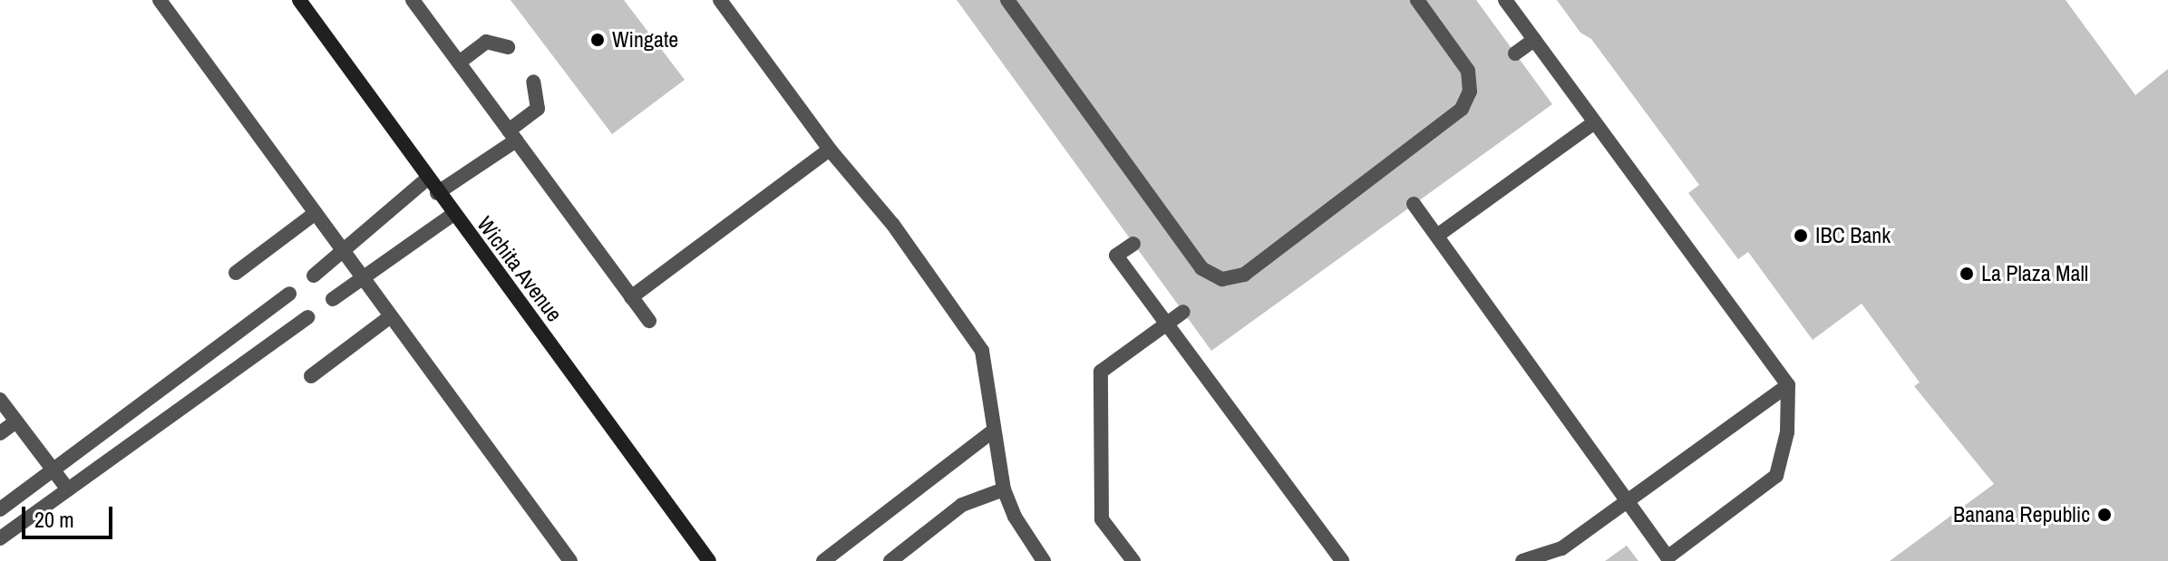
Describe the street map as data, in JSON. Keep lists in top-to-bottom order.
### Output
{
  "streets": {
    "main road": ["Wichita Avenue"]
  },
  "places": [
    "Wingate",
    "IBC Bank",
    "La Plaza Mall",
    "Banana Republic"
  ],
  "scale_bar": "20 m"
}
